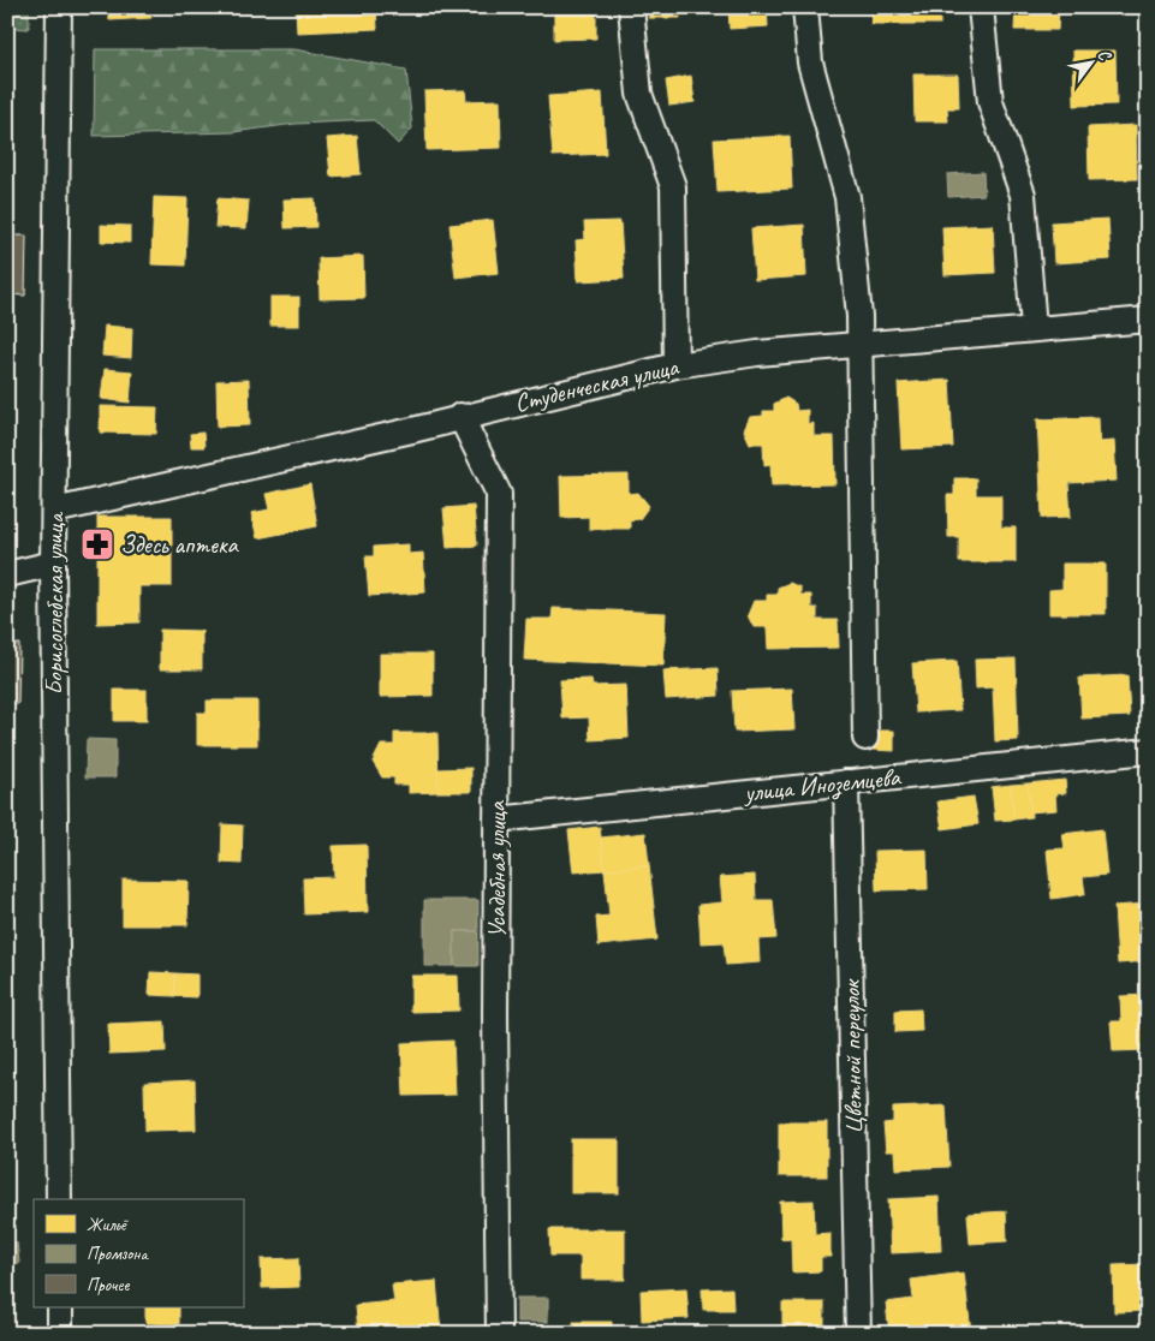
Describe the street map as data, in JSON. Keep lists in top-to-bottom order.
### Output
{
  "streets": {
    "street": [
      "Студенческая улица",
      "Борисоглебская улица",
      "улица Иноземцева",
      "Усадебная улица",
      "Цветной переулок"
    ]
  },
  "crossings": [
    ["Студенческая улица", "Борисоглебская улица"],
    ["Студенческая улица", "Усадебная улица"],
    ["улица Иноземцева", "Усадебная улица"],
    ["улица Иноземцева", "Цветной переулок"]
  ],
  "places": {
    "pharmacy": ["Здесь аптека"]
  },
  "legend": ["Жильё", "Промзона", "Прочее"],
  "north": "top right"
}
